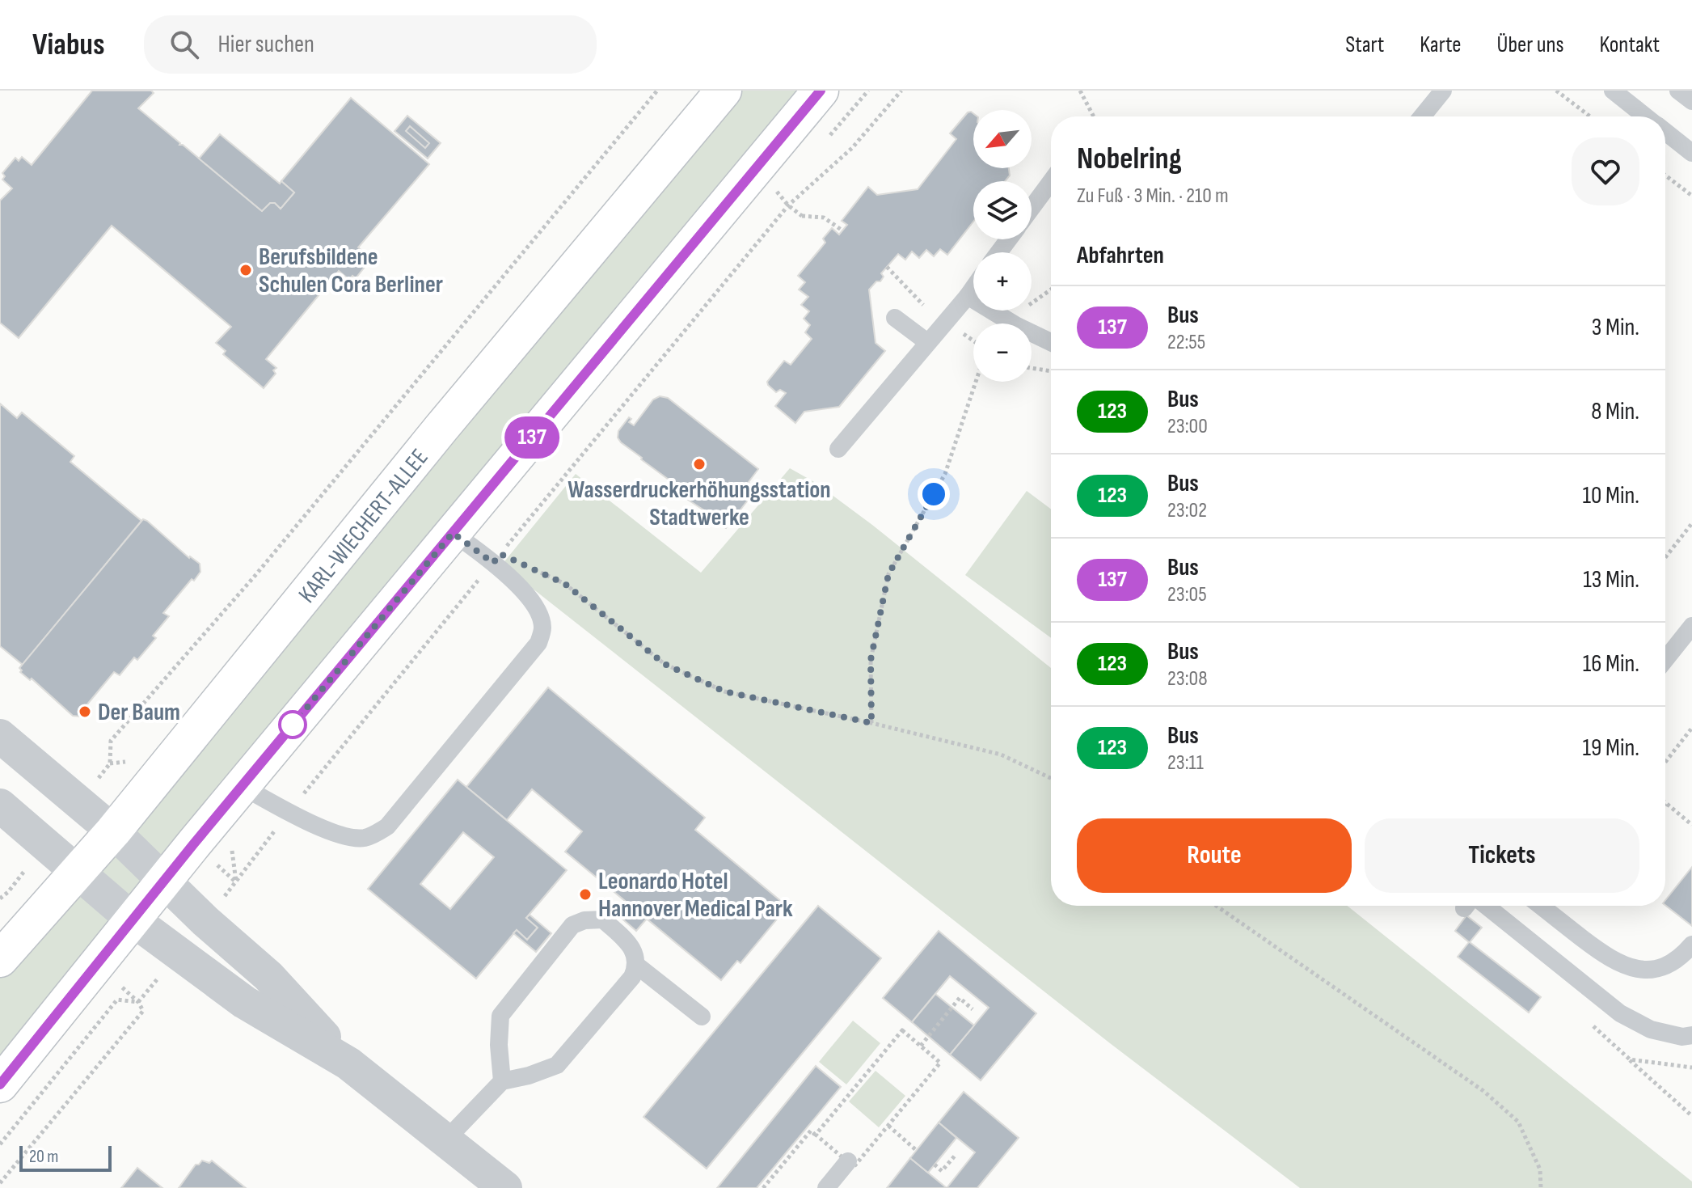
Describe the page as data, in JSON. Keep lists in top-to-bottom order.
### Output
{
  "streets": {
    "main road": ["KARL-WIECHERT-ALLEE"]
  },
  "places": [
    "Berufsbildene Schulen Cora Berliner",
    "Wasserdruckerhöhungsstation Stadtwerke",
    "Der Baum",
    "Leonardo Hotel Hannover Medical Park"
  ],
  "lines": ["bus line 137"],
  "scale_bar": "20 m",
  "north": "bottom left",
  "page": {
    "header": "Viabus",
    "search": "Hier suchen",
    "nav": [
      "Start",
      "Karte",
      "Über uns",
      "Kontakt"
    ],
    "on_map": "137",
    "map_buttons": ["+", "−"],
    "heading": [
      ["Nobelring", "Zu Fuß · 3 Min. · 210 m"],
      "Abfahrten"
    ],
    "list": [
      {
        "mark": "137",
        "name": "Bus",
        "note": "22:55",
        "value": "3 Min."
      },
      {
        "mark": "123",
        "name": "Bus",
        "note": "23:00",
        "value": "8 Min."
      },
      {
        "mark": "123",
        "name": "Bus",
        "note": "23:02",
        "value": "10 Min."
      },
      {
        "mark": "137",
        "name": "Bus",
        "note": "23:05",
        "value": "13 Min."
      },
      {
        "mark": "123",
        "name": "Bus",
        "note": "23:08",
        "value": "16 Min."
      },
      {
        "mark": "123",
        "name": "Bus",
        "note": "23:11",
        "value": "19 Min."
      }
    ],
    "buttons": ["Route", "Tickets"],
    "scale": "20 m"
  }
}
